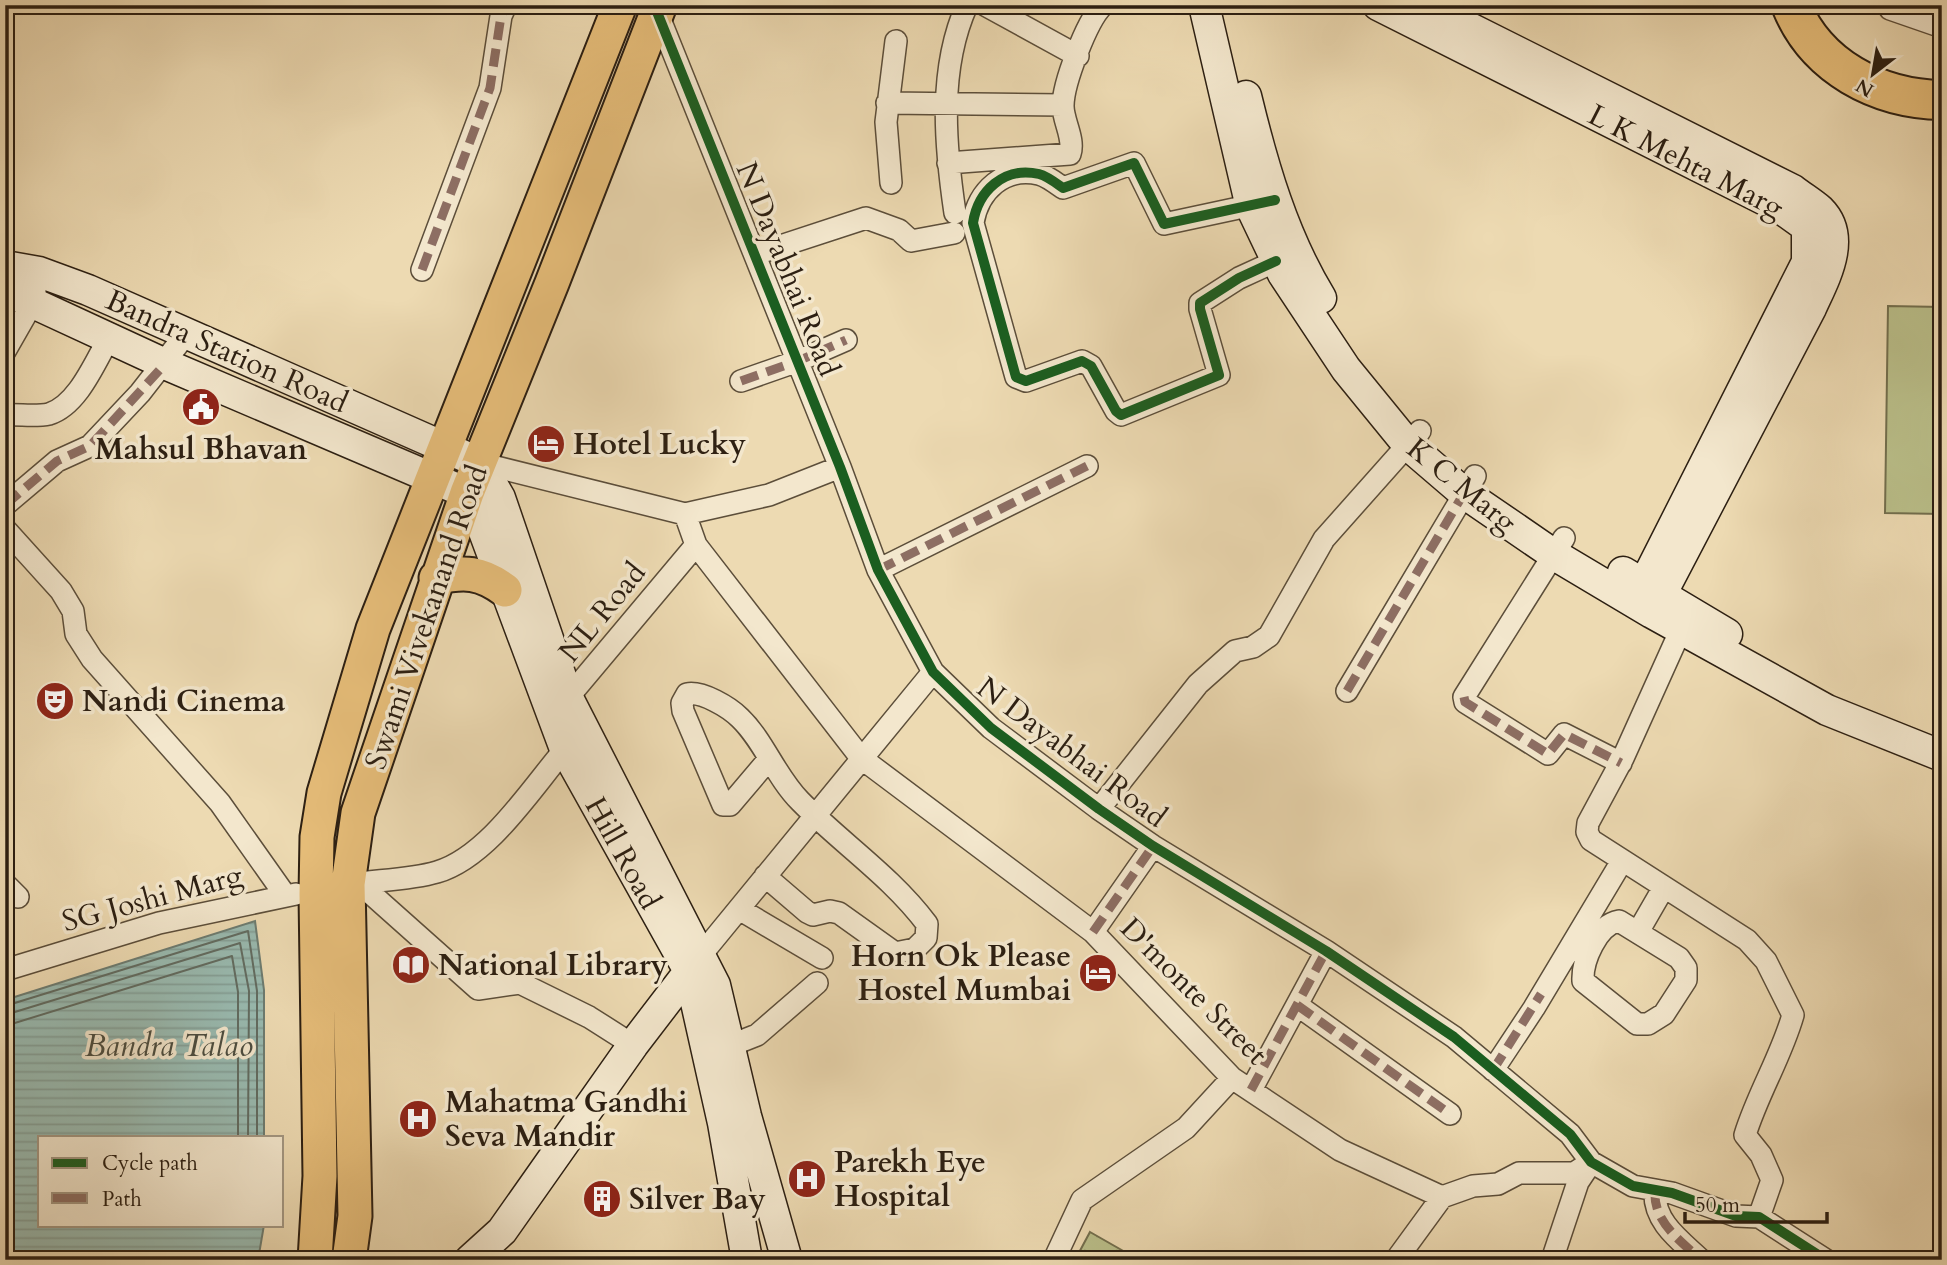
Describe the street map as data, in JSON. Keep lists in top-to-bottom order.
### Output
{
  "streets": {
    "main road": [
      "L K Mehta Marg",
      "Bandra Station Road",
      "K C Marg",
      "Swami Vivekanand Road",
      "Hill Road"
    ],
    "street": [
      "N Dayabhai Road",
      "NL Road",
      "SG Joshi Marg",
      "D'monte Street"
    ]
  },
  "crossings": [
    ["L K Mehta Marg", "K C Marg"],
    ["N Dayabhai Road", "Swami Vivekanand Road"],
    ["Bandra Station Road", "Swami Vivekanand Road"],
    ["NL Road", "Hill Road"],
    ["NL Road", "D'monte Street"],
    ["Swami Vivekanand Road", "Hill Road"],
    ["Swami Vivekanand Road", "SG Joshi Marg"]
  ],
  "water": ["Bandra Talao"],
  "places": {
    "public building": ["Mahsul Bhavan"],
    "hotel": ["Hotel Lucky", "Horn Ok Please Hostel Mumbai"],
    "theatre": ["Nandi Cinema"],
    "library": ["National Library"],
    "hospital": ["Mahatma Gandhi Seva Mandir", "Parekh Eye Hospital"],
    "building": ["Silver Bay"]
  },
  "legend": ["Cycle path", "Path"],
  "scale_bar": "50 m",
  "north": "bottom left"
}
